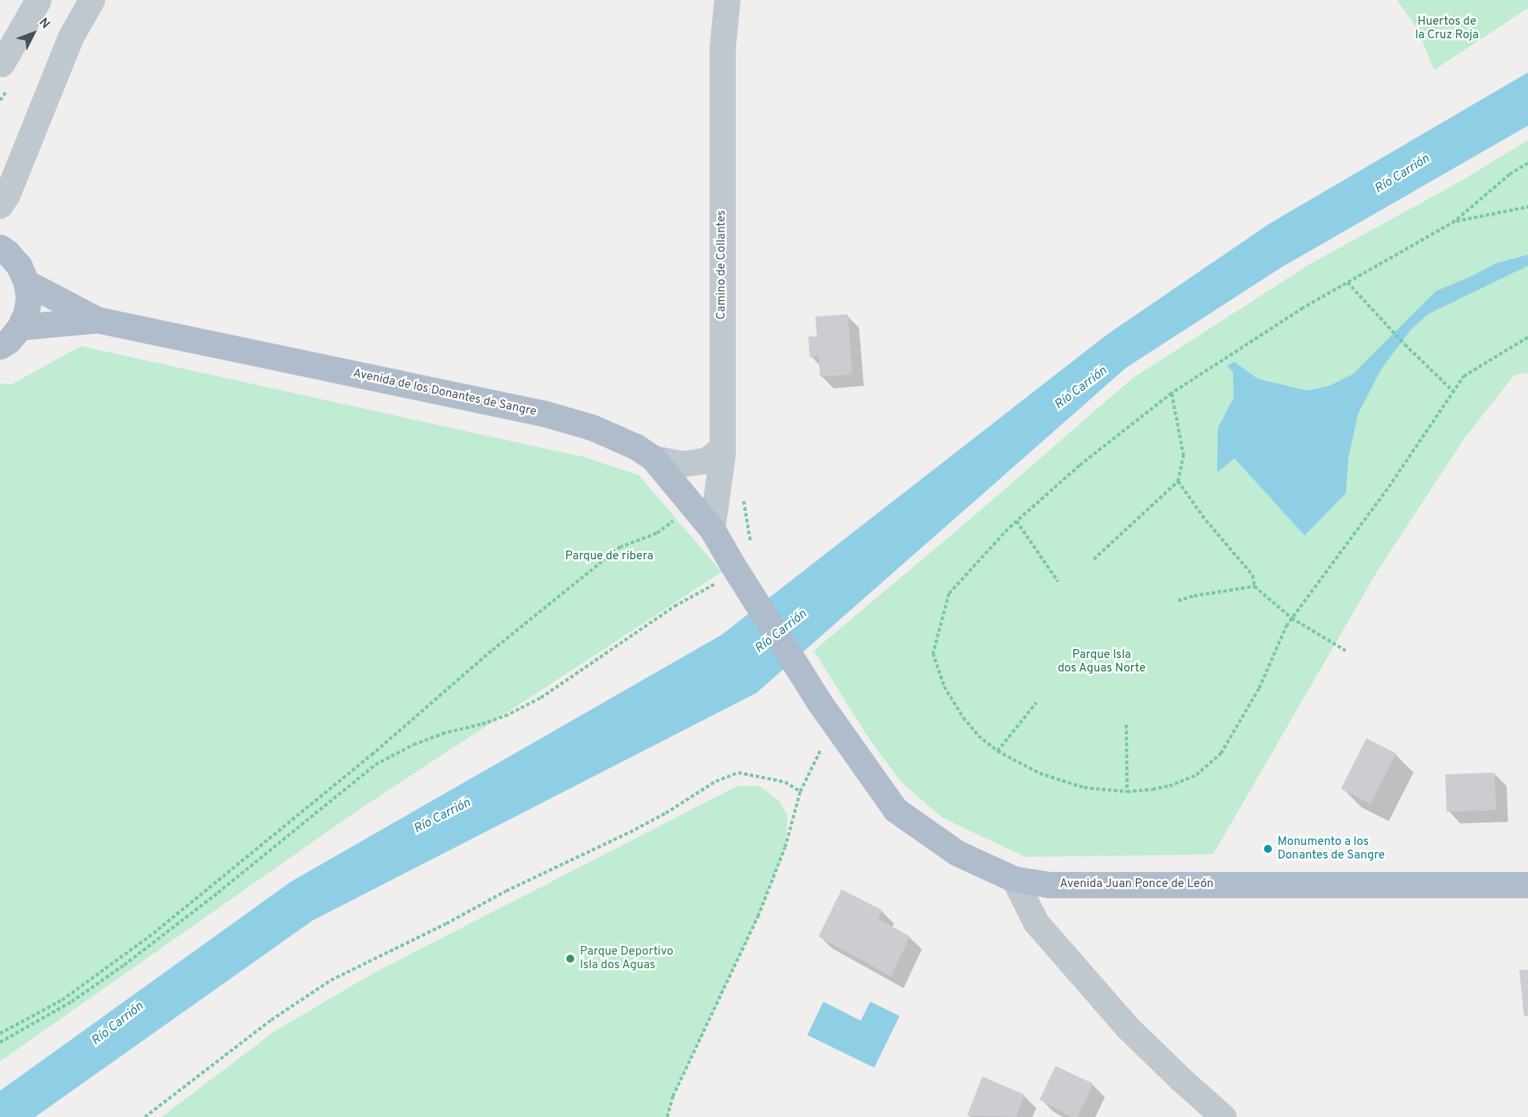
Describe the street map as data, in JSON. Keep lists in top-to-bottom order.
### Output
{
  "streets": {
    "main road": ["Avenida de los Donantes de Sangre", "Avenida Juan Ponce de León"],
    "street": ["Camino de Collantes"]
  },
  "crossings": [
    ["Camino de Collantes", "Avenida de los Donantes de Sangre"],
    ["Avenida de los Donantes de Sangre", "Avenida Juan Ponce de León"]
  ],
  "water": ["Río Carrión"],
  "parks": ["Huertos de la Cruz Roja", "Parque de ribera", "Parque Isla dos Aguas Norte"],
  "places": ["Monumento a los Donantes de Sangre", "Parque Deportivo Isla dos Aguas"],
  "north": "top right"
}
